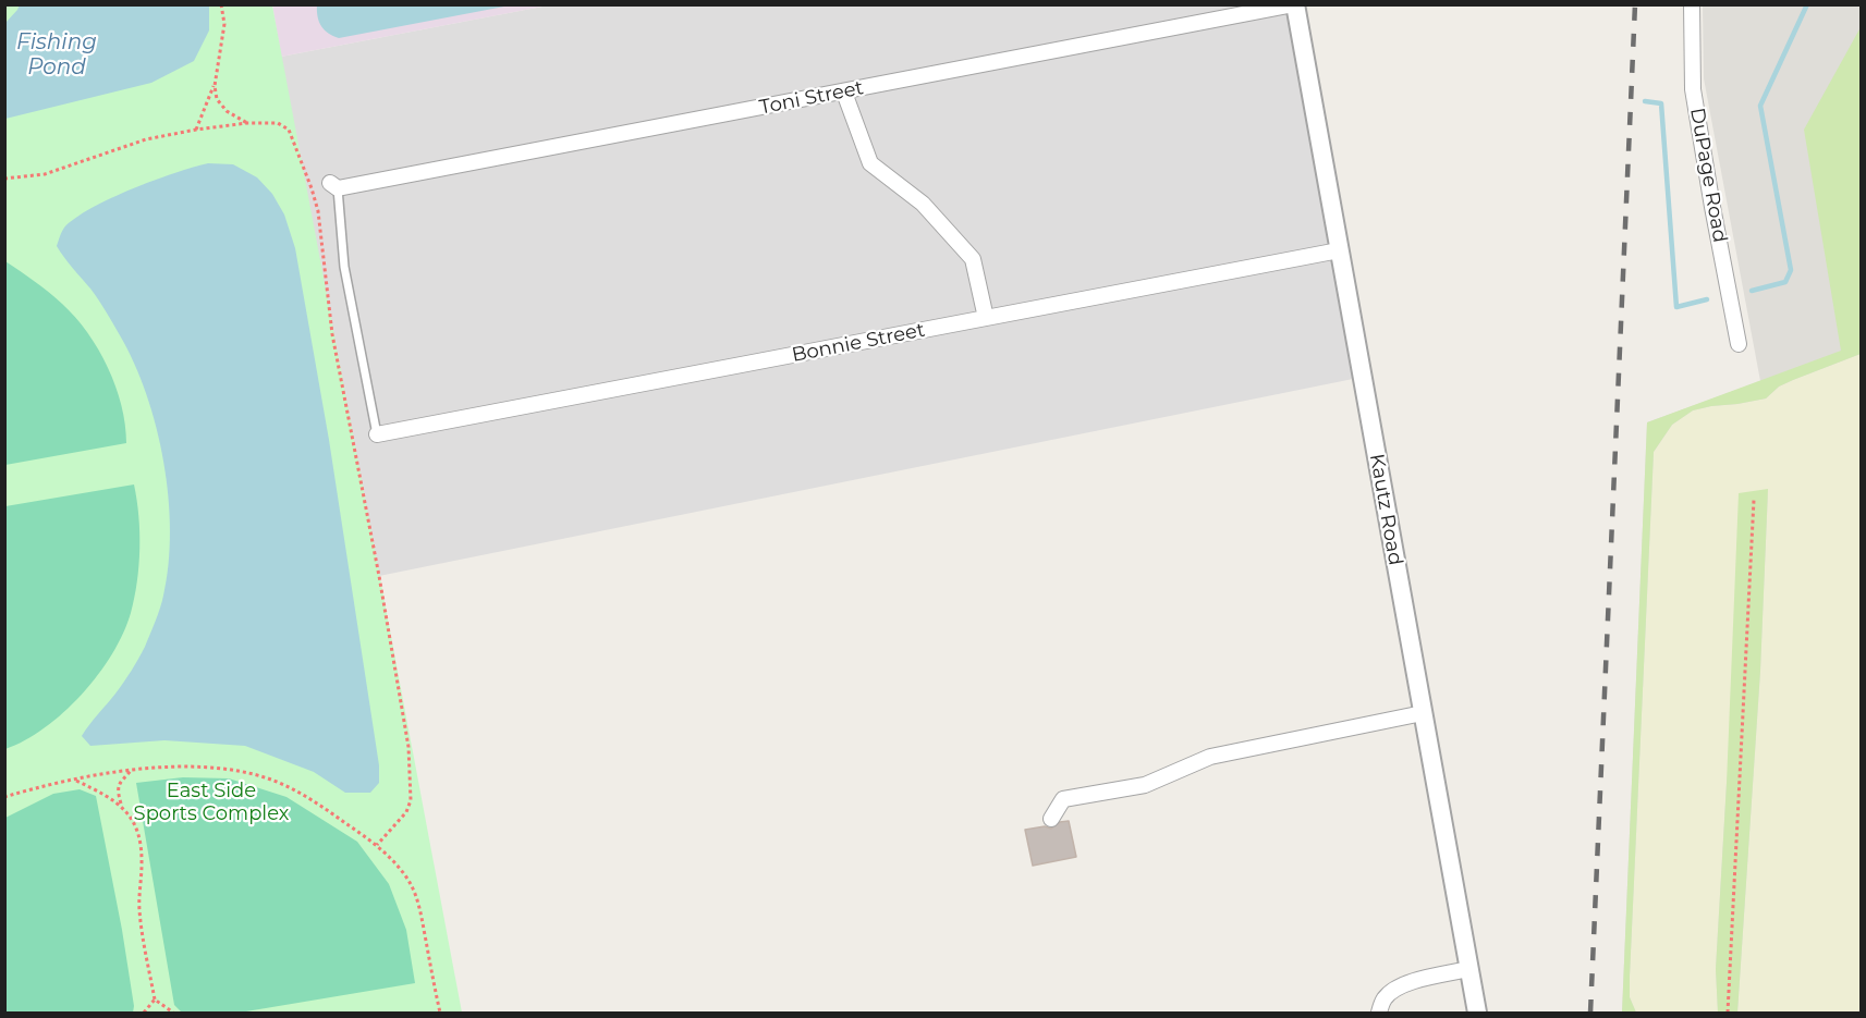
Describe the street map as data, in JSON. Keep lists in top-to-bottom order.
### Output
{
  "streets": {
    "street": [
      "Toni Street",
      "DuPage Road",
      "Bonnie Street",
      "Kautz Road"
    ]
  },
  "crossings": [
    ["Toni Street", "Kautz Road"],
    ["Bonnie Street", "Kautz Road"]
  ],
  "water": ["Fishing Pond"],
  "parks": ["East Side Sports Complex"]
}
